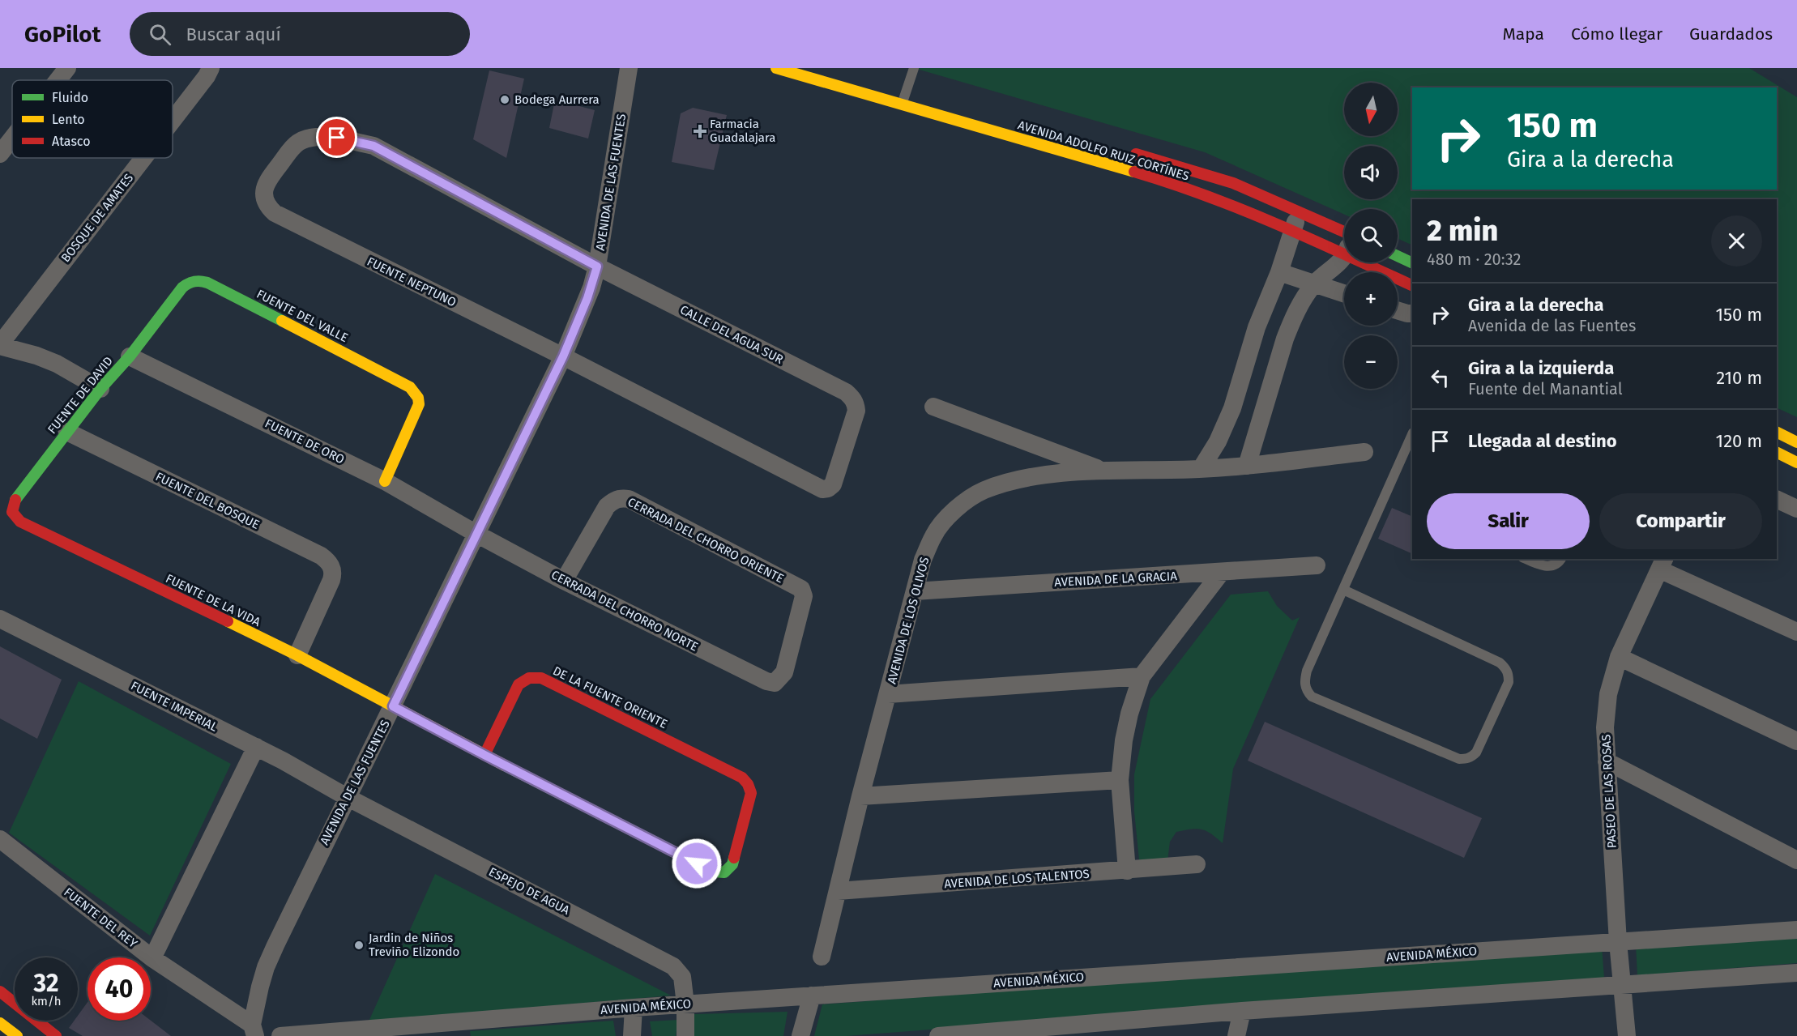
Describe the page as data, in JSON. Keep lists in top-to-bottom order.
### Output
{
  "streets": {
    "street": [
      "AVENIDA ADOLFO RUIZ CORTÍNES",
      "AVENIDA DE LAS FUENTES",
      "BOSQUE DE AMATES",
      "FUENTE NEPTUNO",
      "FUENTE DEL VALLE",
      "CALLE DEL AGUA SUR",
      "FUENTE DE DAVID",
      "FUENTE DE ORO",
      "FUENTE DEL BOSQUE",
      "CERRADA DEL CHORRO ORIENTE",
      "AVENIDA DE LA GRACIA",
      "FUENTE DE LA VIDA",
      "CERRADA DEL CHORRO NORTE",
      "AVENIDA DE LOS OLIVOS",
      "DE LA FUENTE ORIENTE",
      "FUENTE IMPERIAL",
      "PASEO DE LAS ROSAS",
      "AVENIDA DE LOS TALENTOS",
      "ESPEJO DE AGUA",
      "FUENTE DEL REY",
      "AVENIDA MÉXICO"
    ]
  },
  "crossings": [
    ["AVENIDA DE LAS FUENTES", "FUENTE NEPTUNO"],
    ["AVENIDA DE LAS FUENTES", "CALLE DEL AGUA SUR"],
    ["AVENIDA DE LAS FUENTES", "FUENTE DE ORO"],
    ["AVENIDA DE LAS FUENTES", "FUENTE DE LA VIDA"],
    ["AVENIDA DE LAS FUENTES", "CERRADA DEL CHORRO NORTE"],
    ["AVENIDA DE LAS FUENTES", "FUENTE IMPERIAL"],
    ["AVENIDA DE LAS FUENTES", "ESPEJO DE AGUA"],
    ["AVENIDA DE LAS FUENTES", "FUENTE DEL REY"],
    ["FUENTE NEPTUNO", "CALLE DEL AGUA SUR"],
    ["FUENTE DEL VALLE", "FUENTE DE DAVID"],
    ["FUENTE DEL VALLE", "FUENTE DE ORO"],
    ["FUENTE DE DAVID", "FUENTE DE ORO"],
    ["FUENTE DE DAVID", "FUENTE DEL BOSQUE"],
    ["FUENTE DE DAVID", "FUENTE DE LA VIDA"],
    ["FUENTE DE ORO", "CERRADA DEL CHORRO NORTE"],
    ["FUENTE DEL BOSQUE", "FUENTE DE LA VIDA"],
    ["CERRADA DEL CHORRO ORIENTE", "CERRADA DEL CHORRO NORTE"],
    ["AVENIDA DE LA GRACIA", "AVENIDA DE LOS OLIVOS"],
    ["FUENTE DE LA VIDA", "DE LA FUENTE ORIENTE"],
    ["AVENIDA DE LOS OLIVOS", "AVENIDA DE LOS TALENTOS"],
    ["FUENTE IMPERIAL", "ESPEJO DE AGUA"],
    ["PASEO DE LAS ROSAS", "AVENIDA MÉXICO"],
    ["ESPEJO DE AGUA", "AVENIDA MÉXICO"]
  ],
  "places": {
    "other": ["Bodega Aurrera", "Jardin de Niños Treviño Elizondo"],
    "health": ["Farmacia Guadalajara"]
  },
  "legend": ["Fluido", "Lento", "Atasco"],
  "north": "bottom",
  "page": {
    "header": "GoPilot",
    "search": "Buscar aquí",
    "nav": ["Mapa", "Cómo llegar", "Guardados"],
    "map_buttons": ["+", "−"],
    "turn": ["150 m", "Gira a la derecha"],
    "heading": ["2 min", "480 m · 20:32"],
    "list": [
      {
        "name": "Gira a la derecha",
        "note": "Avenida de las Fuentes",
        "value": "150 m"
      },
      {
        "name": "Gira a la izquierda",
        "note": "Fuente del Manantial",
        "value": "210 m"
      },
      {
        "name": "Llegada al destino",
        "value": "120 m"
      }
    ],
    "buttons": ["Salir", "Compartir"],
    "speed": "32 km/h",
    "limit": "40"
  }
}
